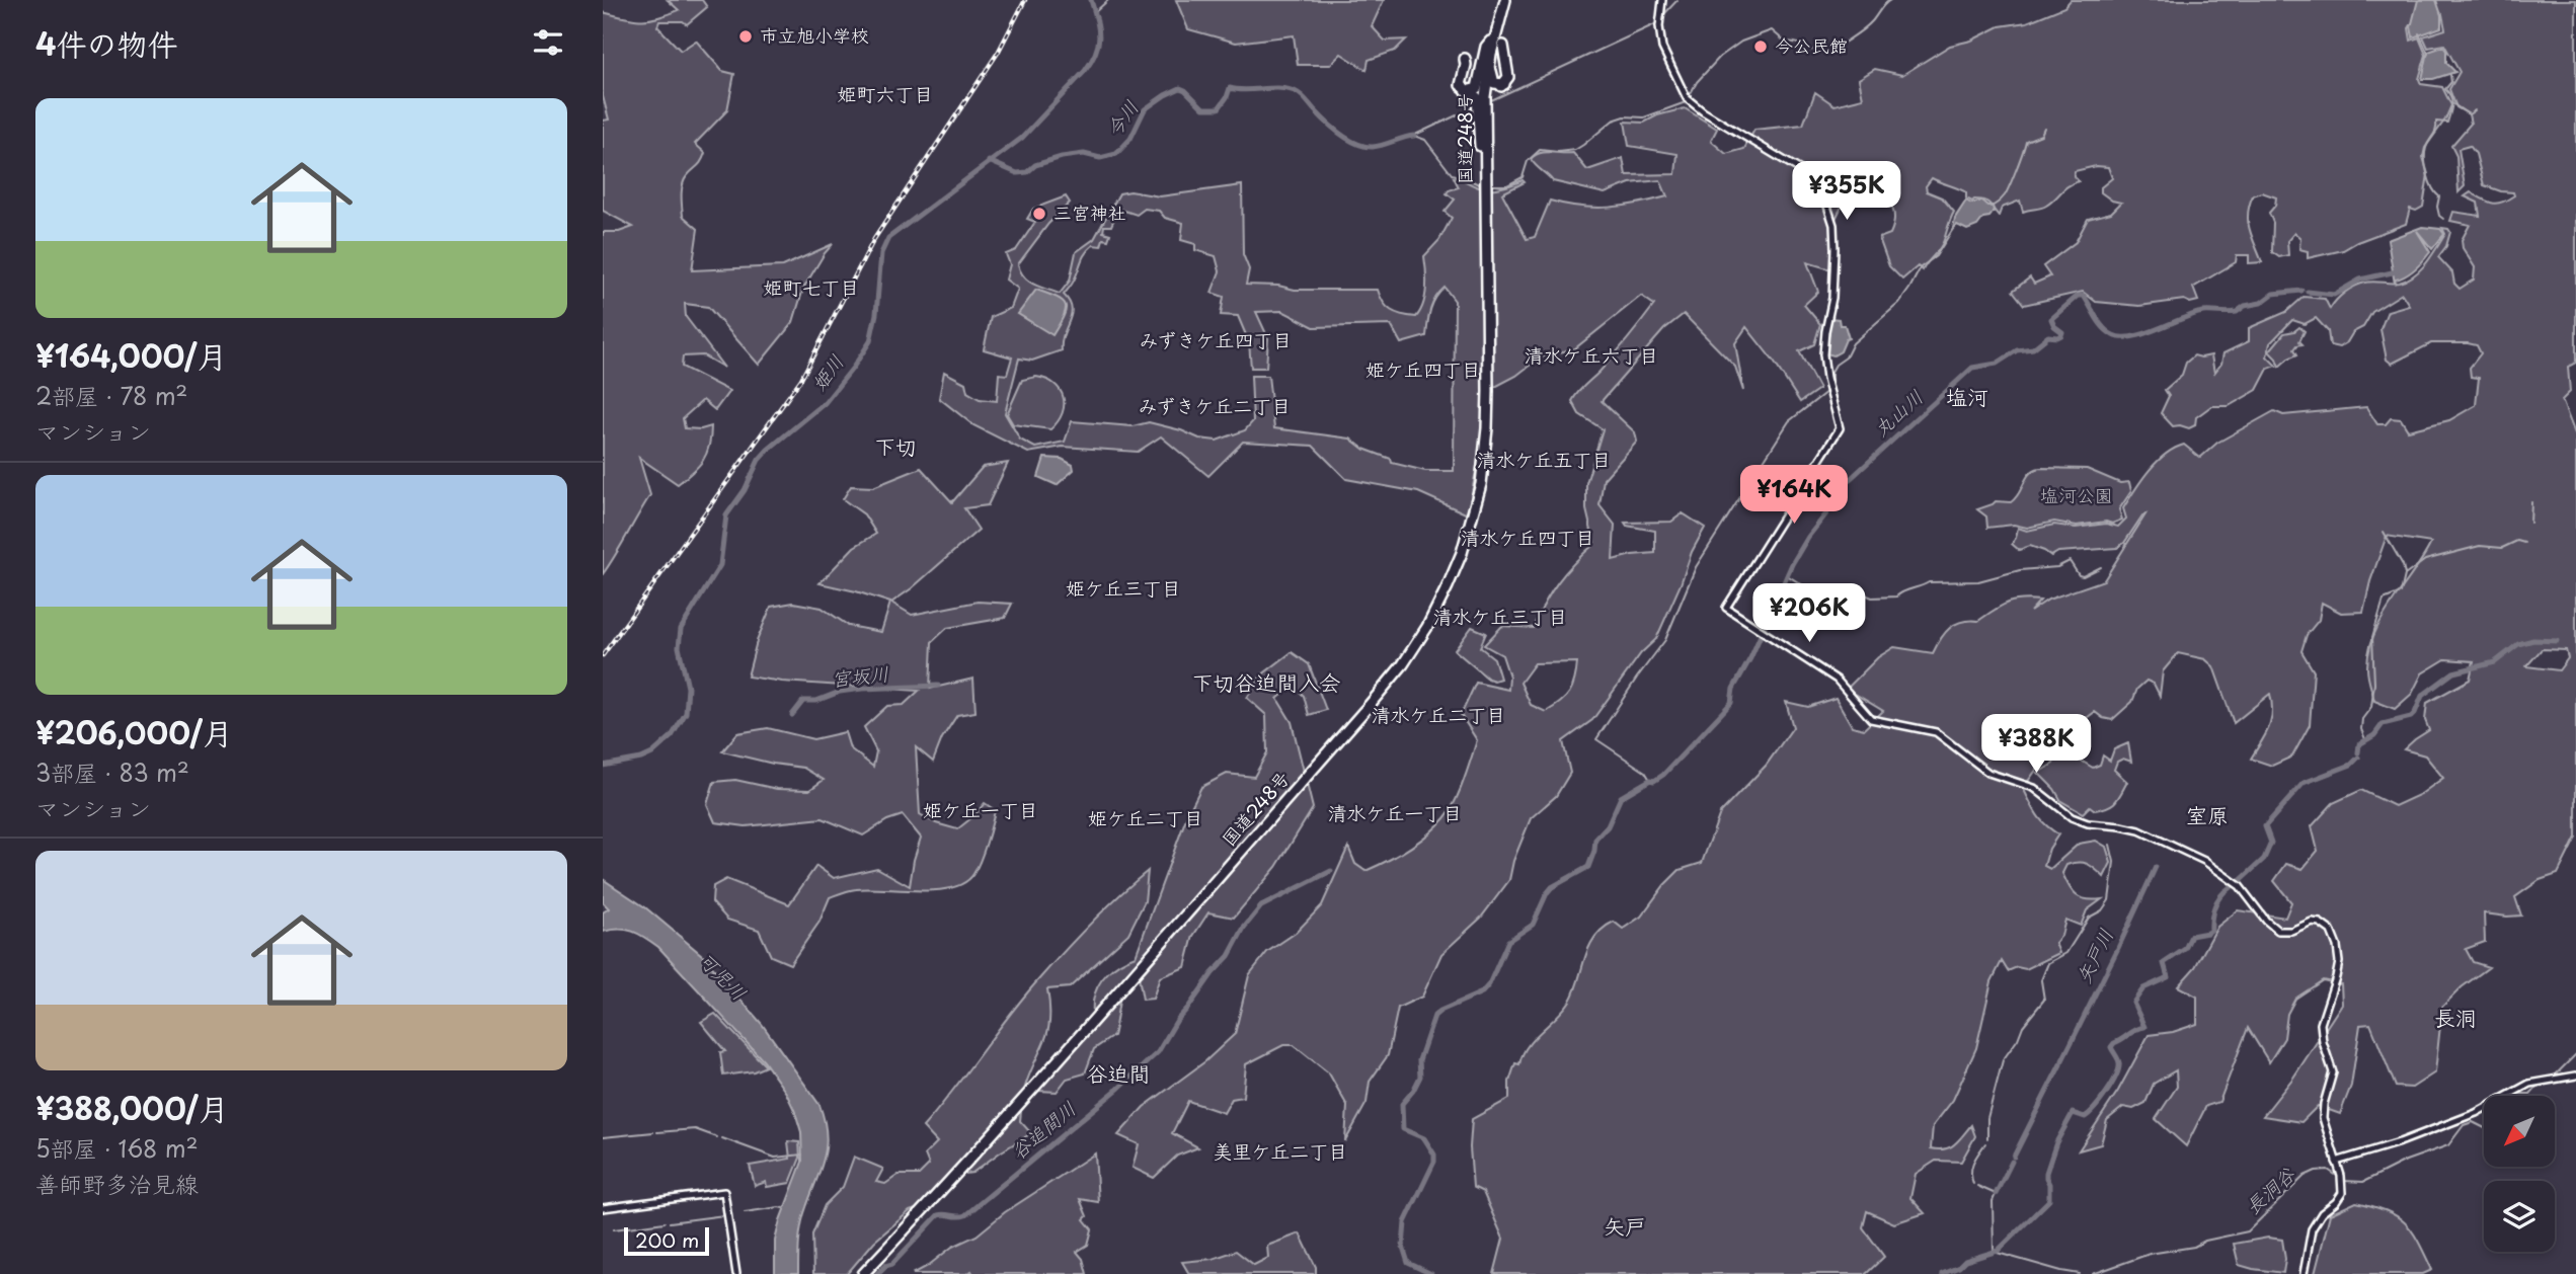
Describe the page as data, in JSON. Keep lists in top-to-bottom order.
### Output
{
  "streets": {
    "highway": ["国道248号"]
  },
  "districts": [
    "姫町六丁目",
    "姫町七丁目",
    "みずきケ丘四丁目",
    "清水ケ丘六丁目",
    "姫ケ丘四丁目",
    "塩河",
    "みずきケ丘二丁目",
    "下切",
    "清水ケ丘五丁目",
    "清水ケ丘四丁目",
    "姫ケ丘三丁目",
    "清水ケ丘三丁目",
    "下切谷迫間入会",
    "清水ケ丘二丁目",
    "姫ケ丘一丁目",
    "清水ケ丘一丁目",
    "室原",
    "姫ケ丘二丁目",
    "長洞",
    "谷迫間",
    "美里ケ丘二丁目",
    "矢戸"
  ],
  "water": [
    "今川",
    "姫川",
    "丸山川",
    "宮坂川",
    "矢戸川",
    "可児川",
    "谷追間川",
    "長洞谷"
  ],
  "parks": ["塩河公園"],
  "places": ["市立旭小学校", "今公民館", "三宮神社"],
  "scale_bar": "200 m",
  "north": "bottom left",
  "page": {
    "heading": "4件の物件",
    "list": [
      {
        "name": "¥164,000/月",
        "note": "2部屋 · 78 m² · マンション"
      },
      {
        "name": "¥206,000/月",
        "note": "3部屋 · 83 m² · マンション"
      },
      {
        "name": "¥388,000/月",
        "note": "5部屋 · 168 m² · 善師野多治見線"
      }
    ],
    "price": [
      "¥355K",
      "¥164K",
      "¥206K",
      "¥388K"
    ],
    "scale": "200 m"
  }
}
